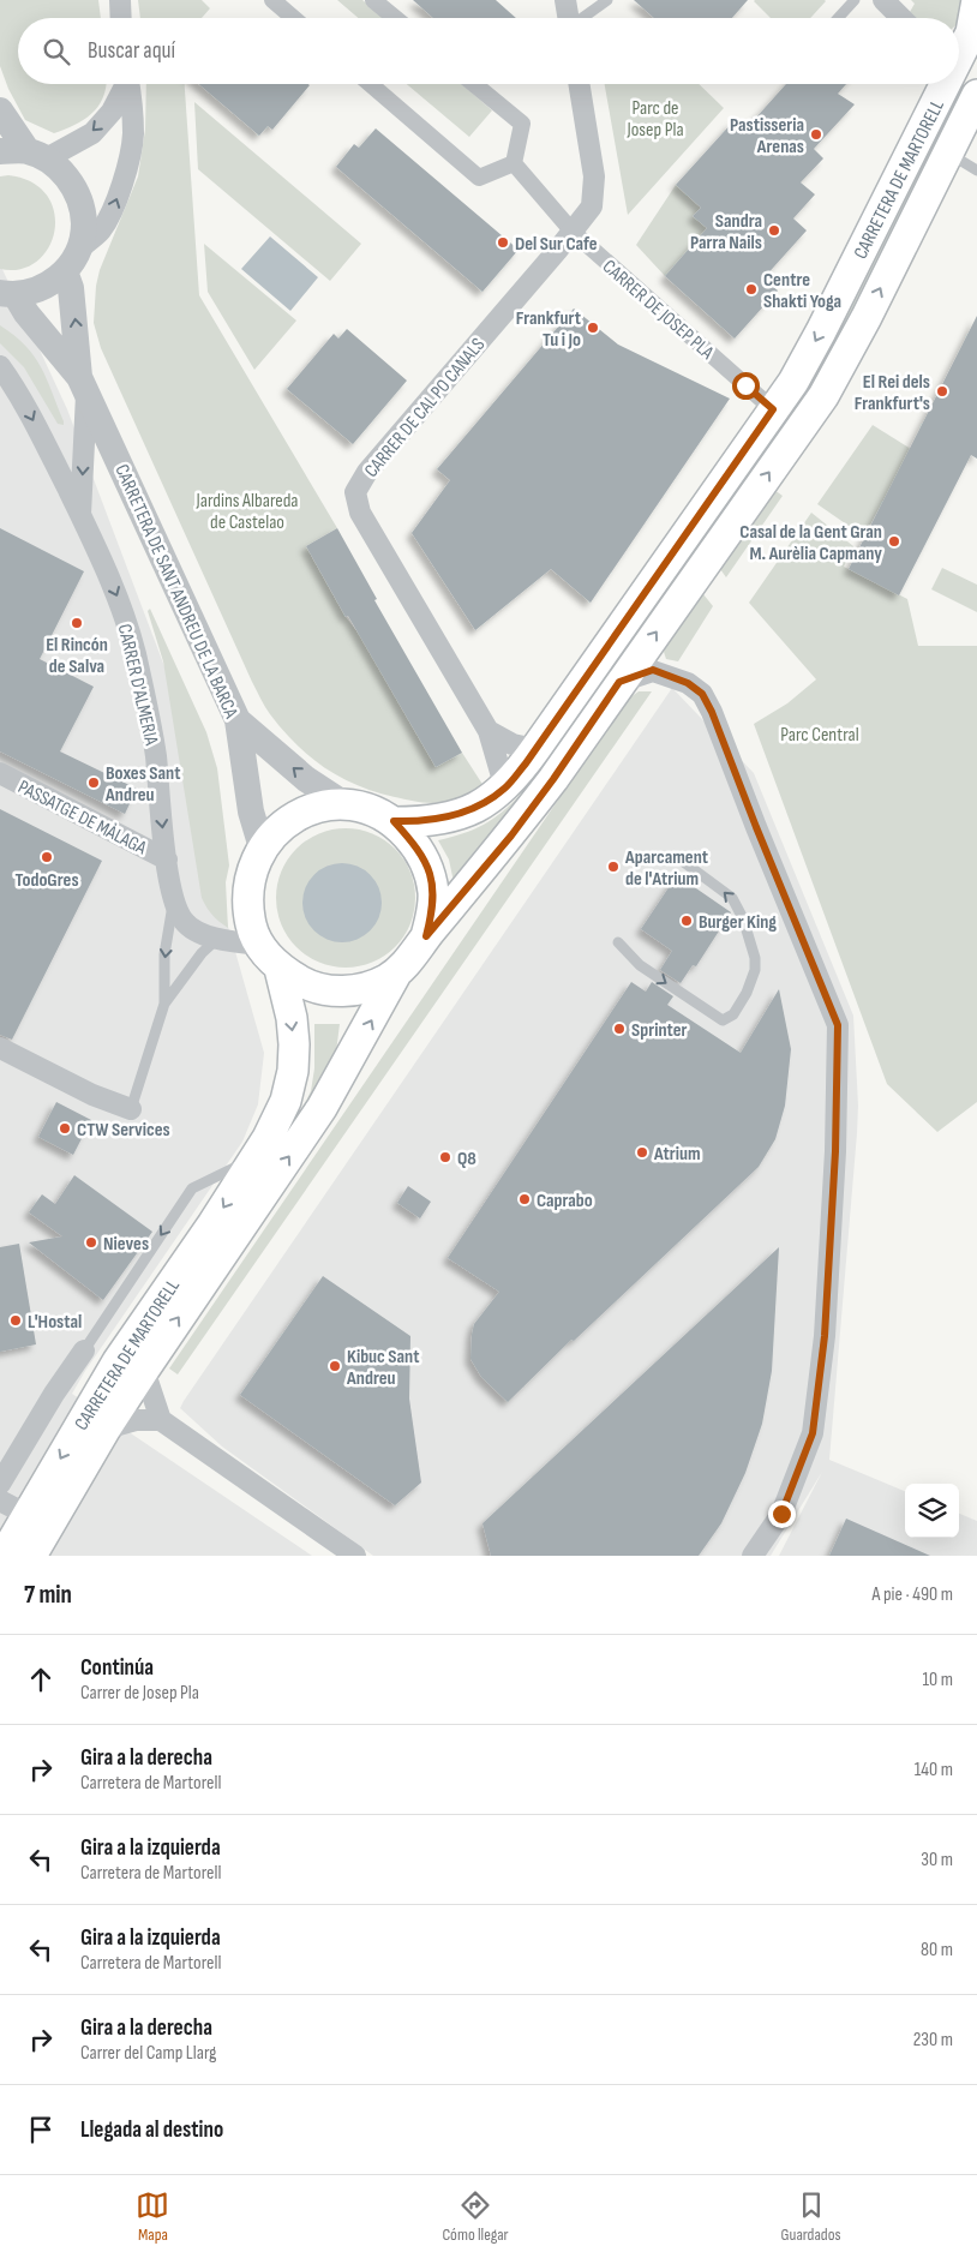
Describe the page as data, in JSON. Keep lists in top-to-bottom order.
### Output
{
  "streets": {
    "main road": ["CARRETERA DE MARTORELL"],
    "street": [
      "CARRER DE JOSEP PLA",
      "CARRER DE CAL PO CANALS",
      "CARRETERA DE SANT ANDREU DE LA BARCA",
      "CARRER D'ALMERIA",
      "PASSATGE DE MÀLAGA"
    ]
  },
  "crossings": [
    ["CARRETERA DE MARTORELL", "CARRER DE JOSEP PLA"],
    ["CARRETERA DE MARTORELL", "CARRER DE CAL PO CANALS"],
    ["CARRETERA DE MARTORELL", "CARRETERA DE SANT ANDREU DE LA BARCA"],
    ["CARRETERA DE MARTORELL", "CARRER D'ALMERIA"],
    ["CARRER DE JOSEP PLA", "CARRER DE CAL PO CANALS"],
    ["CARRETERA DE SANT ANDREU DE LA BARCA", "CARRER D'ALMERIA"],
    ["CARRER D'ALMERIA", "PASSATGE DE MÀLAGA"]
  ],
  "one_way": ["CARRER D'ALMERIA"],
  "parks": ["Parc de Josep Pla", "Jardins Albareda de Castelao", "Parc Central"],
  "places": [
    "Pastisseria Arenas",
    "Sandra Parra Nails",
    "Del Sur Cafe",
    "Centre Shakti Yoga",
    "Frankfurt Tu i Jo",
    "El Rei dels Frankfurt's",
    "Casal de la Gent Gran M. Aurèlia Capmany",
    "El Rincón de Salva",
    "Boxes Sant Andreu",
    "TodoGres",
    "Aparcament de l'Atrium",
    "Burger King",
    "Sprinter",
    "CTW Services",
    "Atrium",
    "Q8",
    "Caprabo",
    "Nieves",
    "L'Hostal",
    "Kibuc Sant Andreu"
  ],
  "page": {
    "search": "Buscar aquí",
    "heading": ["7 min", "A pie · 490 m"],
    "list": [
      ["Continúa", "Carrer de Josep Pla", "10 m"],
      ["Gira a la derecha", "Carretera de Martorell", "140 m"],
      ["Gira a la izquierda", "Carretera de Martorell", "30 m"],
      ["Gira a la izquierda", "Carretera de Martorell", "80 m"],
      ["Gira a la derecha", "Carrer del Camp Llarg", "230 m"],
      "Llegada al destino"
    ],
    "nav": ["Mapa", "Cómo llegar", "Guardados"]
  }
}
